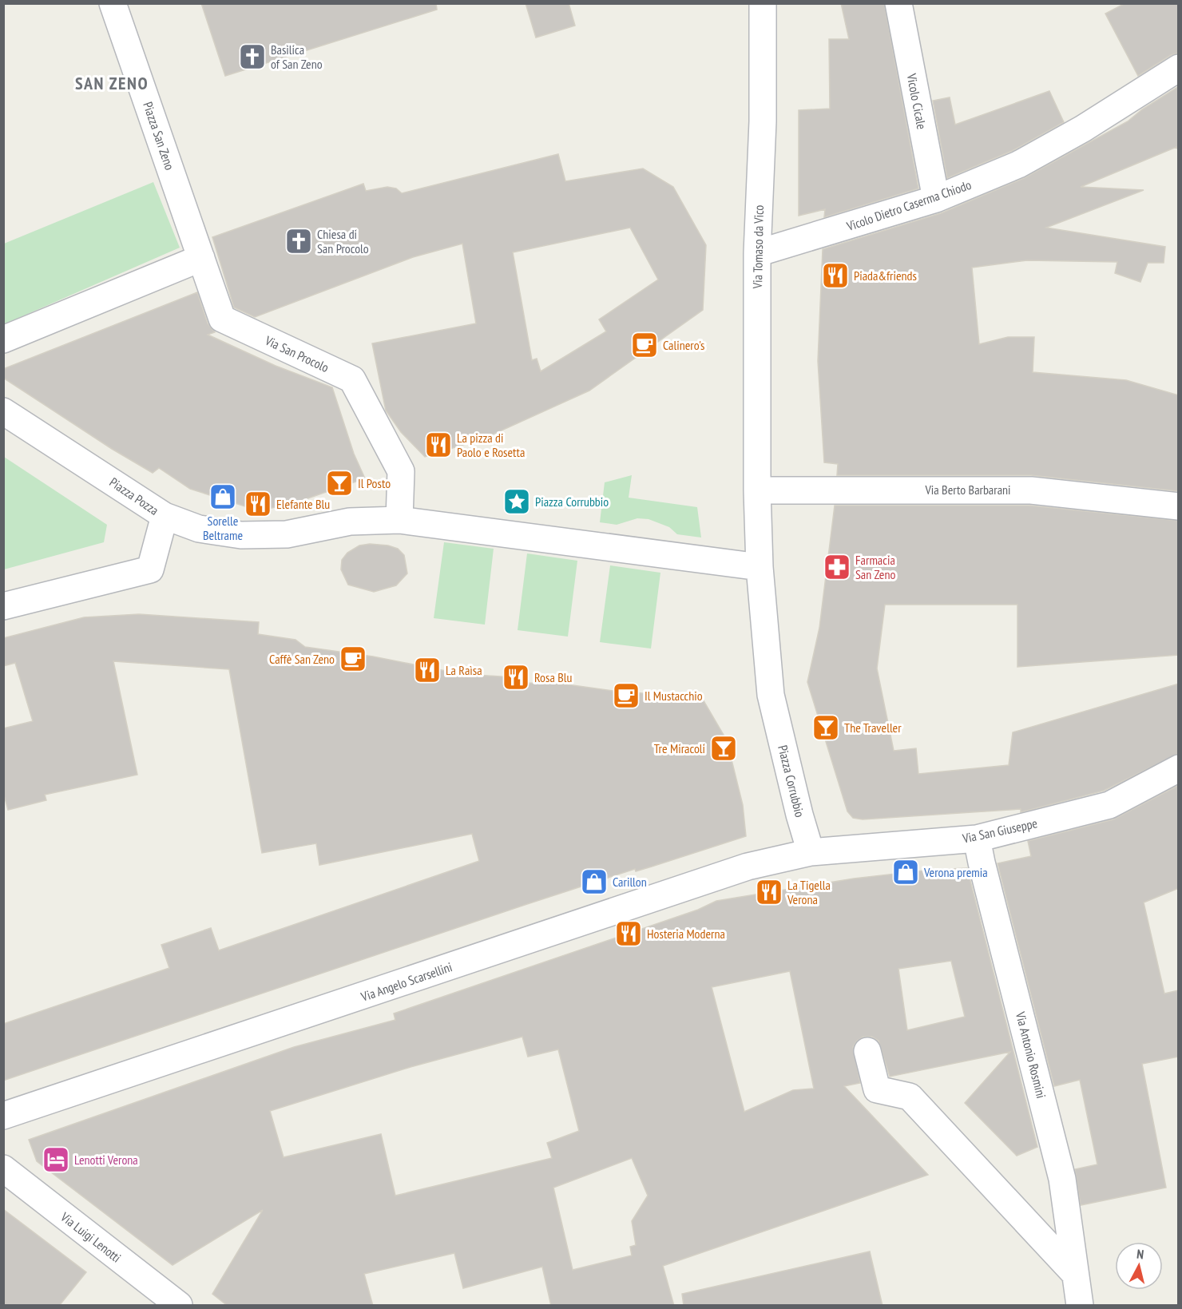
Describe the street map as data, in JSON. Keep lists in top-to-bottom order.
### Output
{
  "streets": {
    "street": [
      "Vicolo Cicale",
      "Piazza San Zeno",
      "Vicolo Dietro Caserma Chiodo",
      "Via Tomaso da Vico",
      "Via San Procolo",
      "Via Berto Barbarani",
      "Piazza Pozza",
      "Piazza Corrubbio",
      "Via San Giuseppe",
      "Via Angelo Scarsellini",
      "Via Antonio Rosmini",
      "Via Luigi Lenotti"
    ]
  },
  "crossings": [
    ["Vicolo Cicale", "Vicolo Dietro Caserma Chiodo"],
    ["Piazza San Zeno", "Via San Procolo"],
    ["Vicolo Dietro Caserma Chiodo", "Via Tomaso da Vico"],
    ["Via Tomaso da Vico", "Via Berto Barbarani"],
    ["Via Tomaso da Vico", "Piazza Corrubbio"],
    ["Via Berto Barbarani", "Piazza Corrubbio"],
    ["Piazza Corrubbio", "Via San Giuseppe"],
    ["Piazza Corrubbio", "Via Angelo Scarsellini"],
    ["Via San Giuseppe", "Via Angelo Scarsellini"],
    ["Via San Giuseppe", "Via Antonio Rosmini"]
  ],
  "districts": ["SAN ZENO"],
  "places": {
    "church": ["Basilica of San Zeno", "Chiesa di San Procolo"],
    "restaurant": [
      "Piada&friends",
      "La pizza di Paolo e Rosetta",
      "Elefante Blu",
      "La Raìsa",
      "Rosa Blu",
      "La Tigella Verona",
      "Hosteria Moderna"
    ],
    "cafe": ["Calinero's", "Caffè San Zeno", "Il Mustacchio"],
    "bar": ["Il Posto", "The Traveller", "Tre Miracoli"],
    "shop": ["Sorelle Beltrame", "Verona premia", "Carillon"],
    "place": ["Piazza Corrubbio"],
    "pharmacy": ["Farmacia San Zeno"],
    "hotel": ["Lenotti Verona"]
  },
  "north": "top"
}
